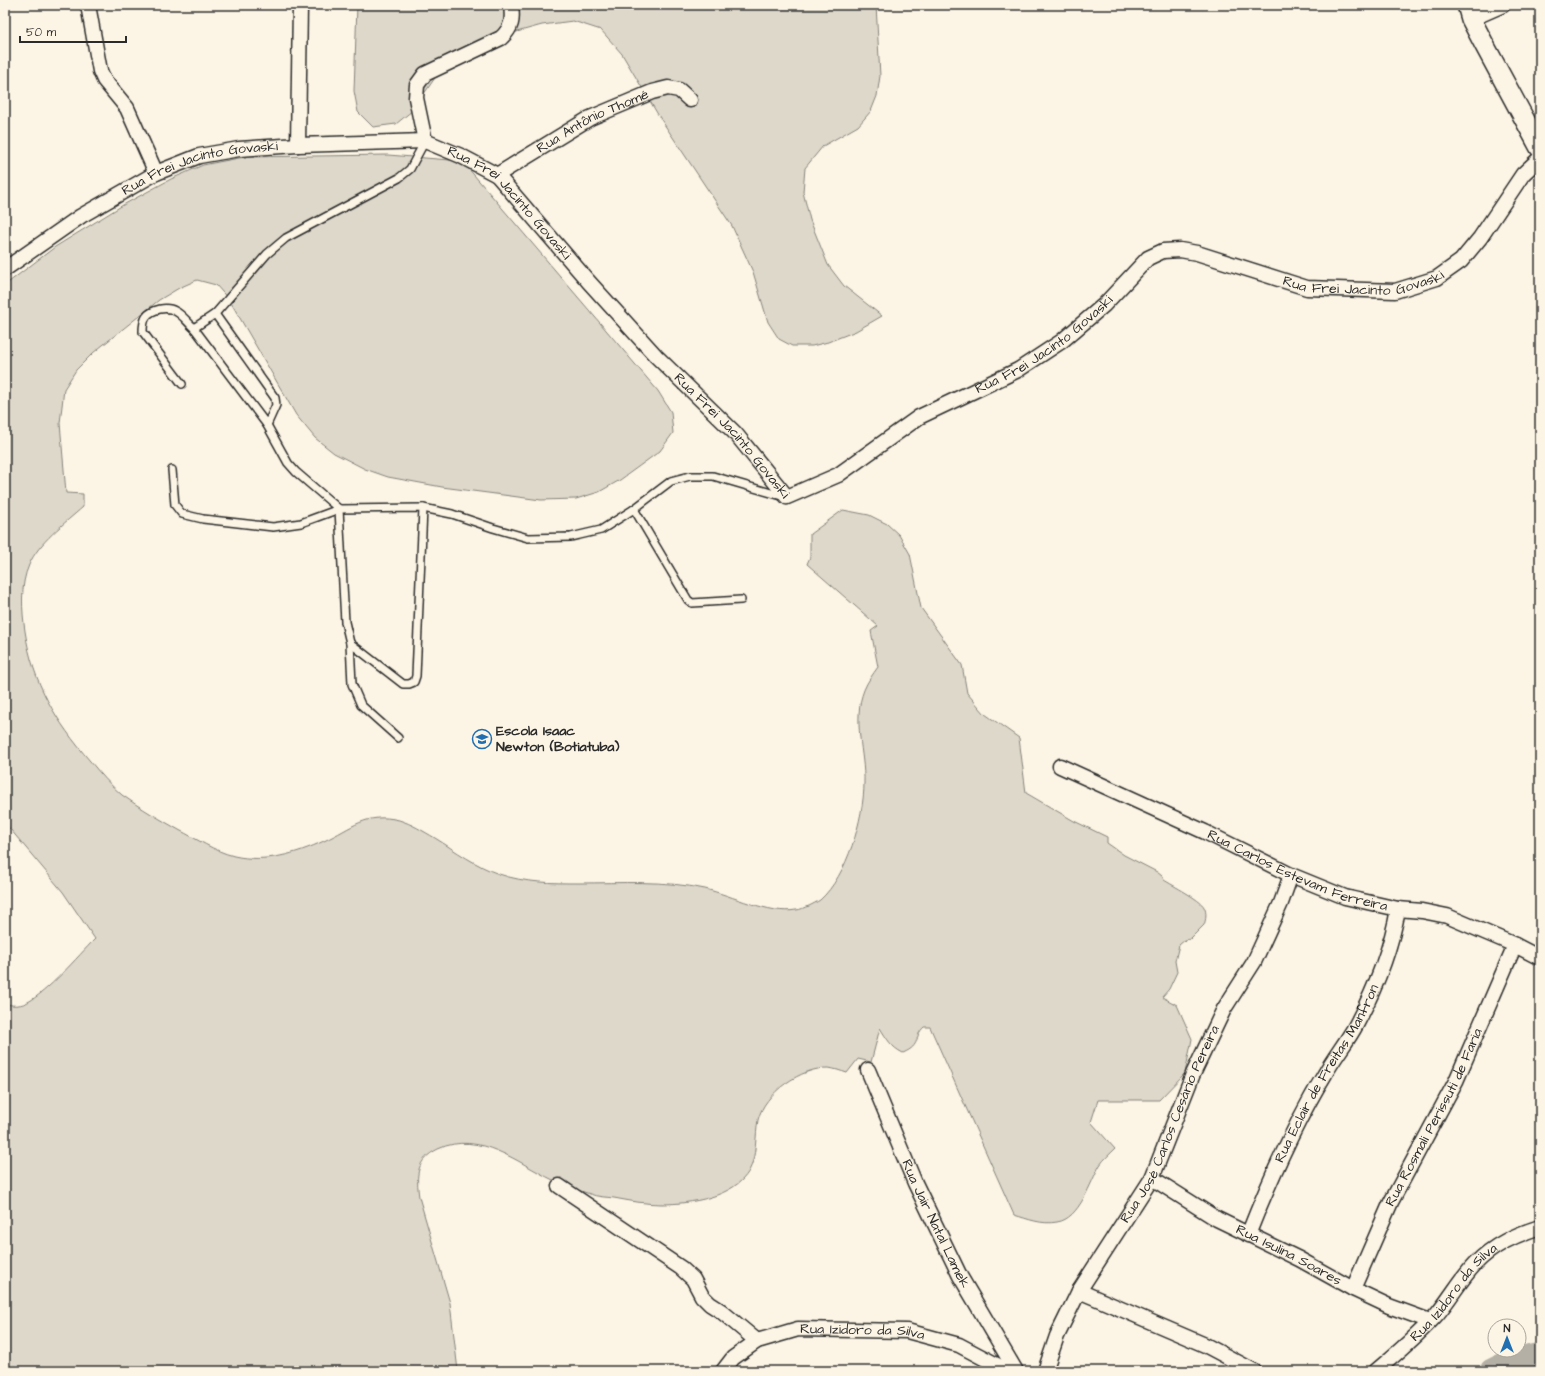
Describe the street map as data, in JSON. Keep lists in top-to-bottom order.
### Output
{
  "streets": {
    "street": [
      "Rua Antônio Thomé",
      "Rua Frei Jacinto Govaski",
      "Rua Carlos Estevam Ferreira",
      "Rua Eclair de Freitas Manfron",
      "Rua Rosmali Perissuti de Faria",
      "Rua José Carlos Cesário Pereira",
      "Rua Jair Natal Lamek",
      "Rua Isulina Soares",
      "Rua Izidoro da Silva"
    ]
  },
  "crossings": [
    ["Rua Antônio Thomé", "Rua Frei Jacinto Govaski"],
    ["Rua Carlos Estevam Ferreira", "Rua Eclair de Freitas Manfron"],
    ["Rua Carlos Estevam Ferreira", "Rua Rosmali Perissuti de Faria"],
    ["Rua Carlos Estevam Ferreira", "Rua José Carlos Cesário Pereira"],
    ["Rua Eclair de Freitas Manfron", "Rua Isulina Soares"],
    ["Rua Rosmali Perissuti de Faria", "Rua Isulina Soares"],
    ["Rua José Carlos Cesário Pereira", "Rua Isulina Soares"],
    ["Rua Isulina Soares", "Rua Izidoro da Silva"]
  ],
  "places": {
    "school or university": ["Escola Isaac Newton (Botiatuba)"]
  },
  "scale_bar": "50 m",
  "north": "top"
}
